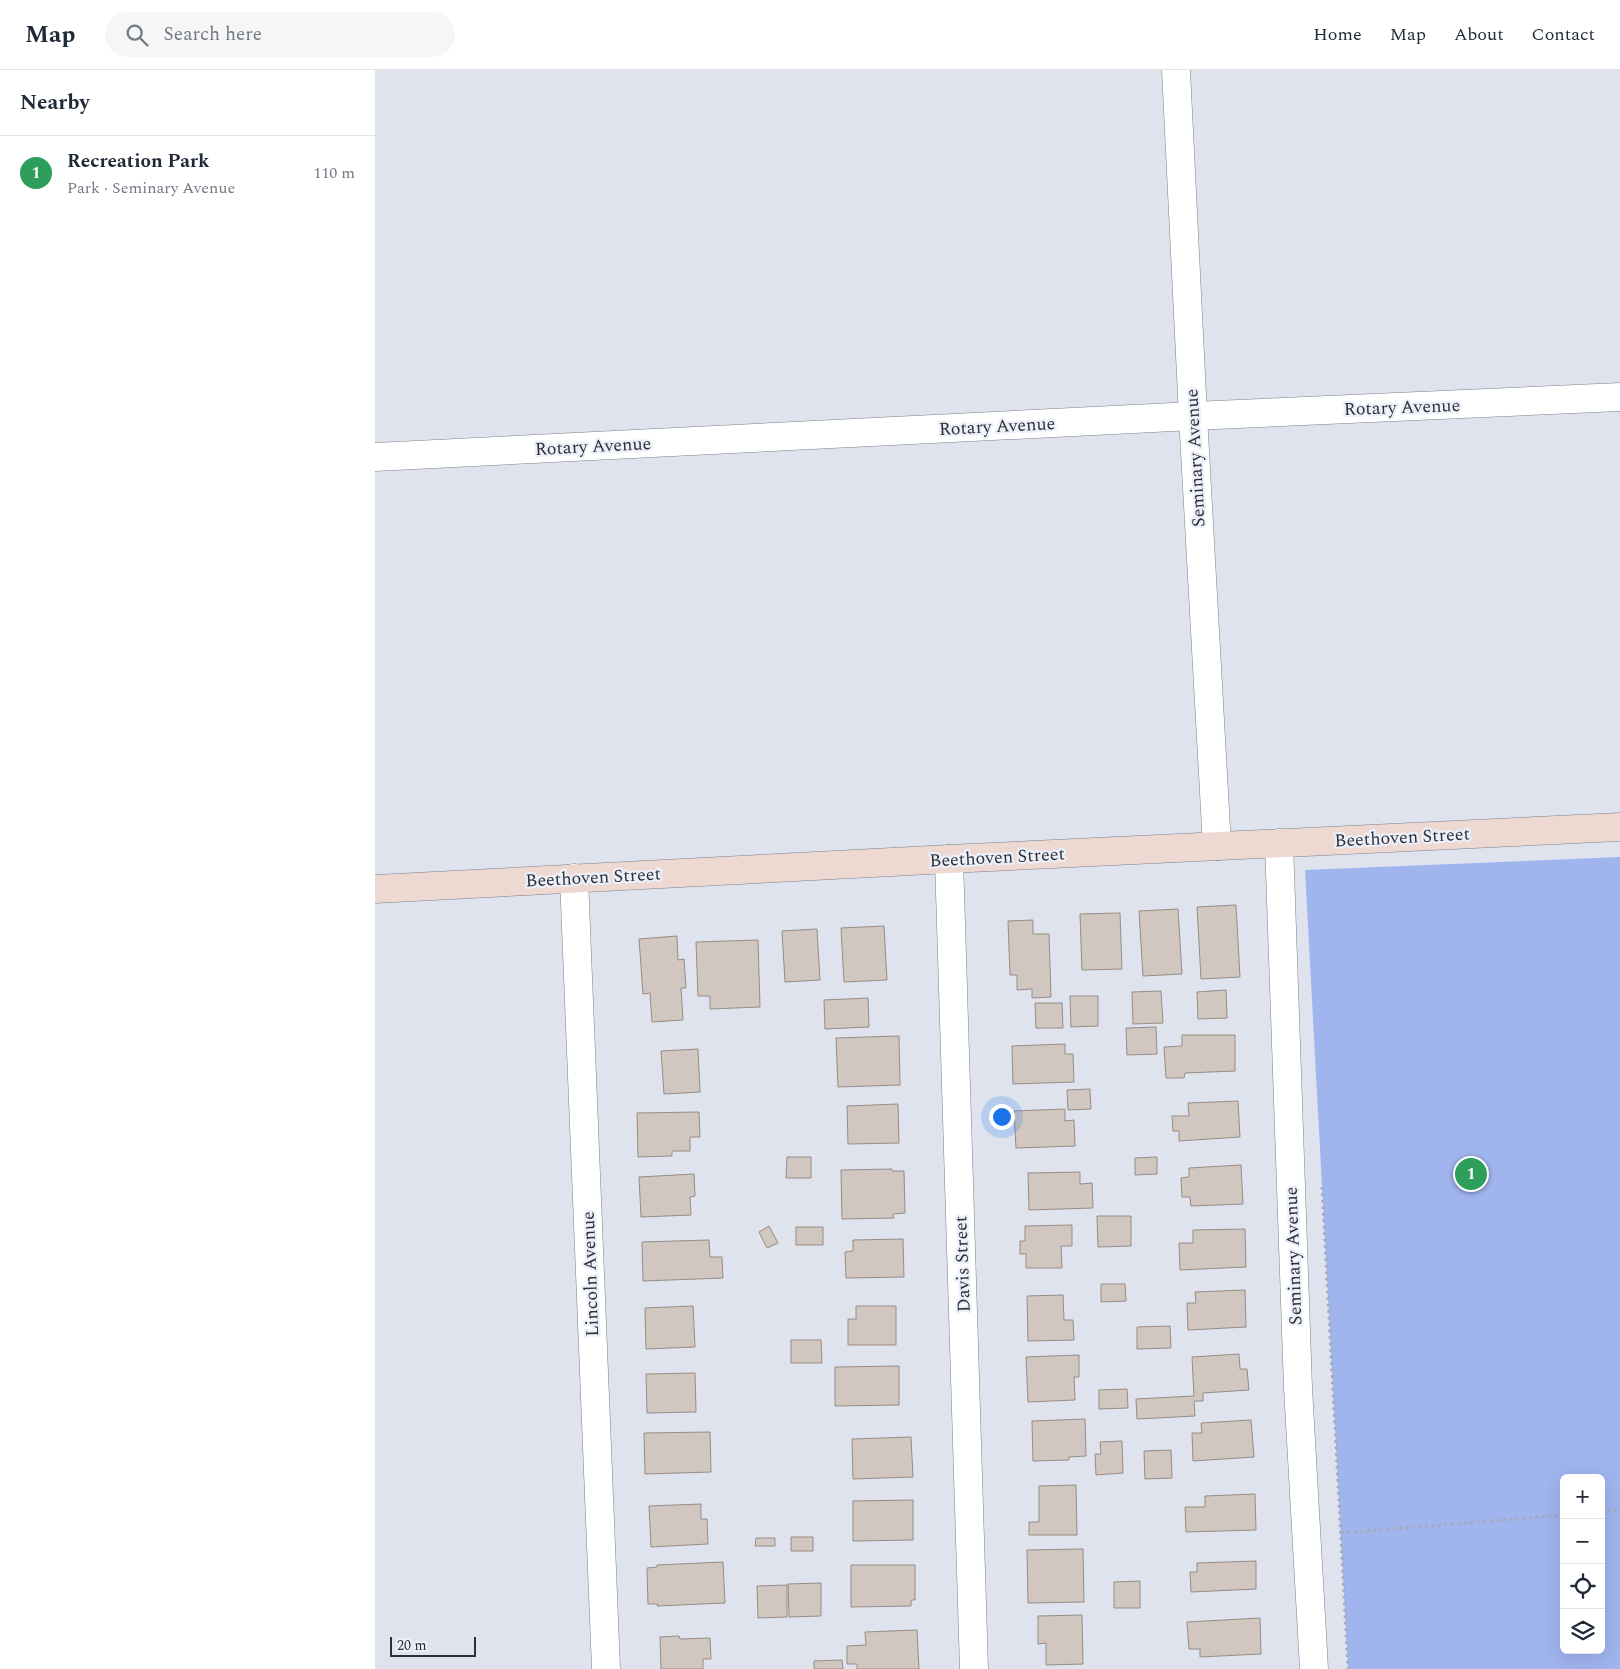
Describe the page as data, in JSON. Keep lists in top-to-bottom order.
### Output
{
  "streets": {
    "street": [
      "Rotary Avenue",
      "Seminary Avenue",
      "Beethoven Street",
      "Davis Street",
      "Lincoln Avenue"
    ]
  },
  "crossings": [
    ["Rotary Avenue", "Seminary Avenue"],
    ["Seminary Avenue", "Beethoven Street"],
    ["Beethoven Street", "Davis Street"],
    ["Beethoven Street", "Lincoln Avenue"]
  ],
  "scale_bar": "20 m",
  "page": {
    "header": "Map",
    "search": "Search here",
    "nav": [
      "Home",
      "Map",
      "About",
      "Contact"
    ],
    "heading": "Nearby",
    "list": [
      {
        "mark": "1",
        "name": "Recreation Park",
        "note": "Park · Seminary Avenue",
        "value": "110 m"
      }
    ],
    "pins": "1",
    "map_buttons": ["+", "−"],
    "scale": "20 m"
  }
}
